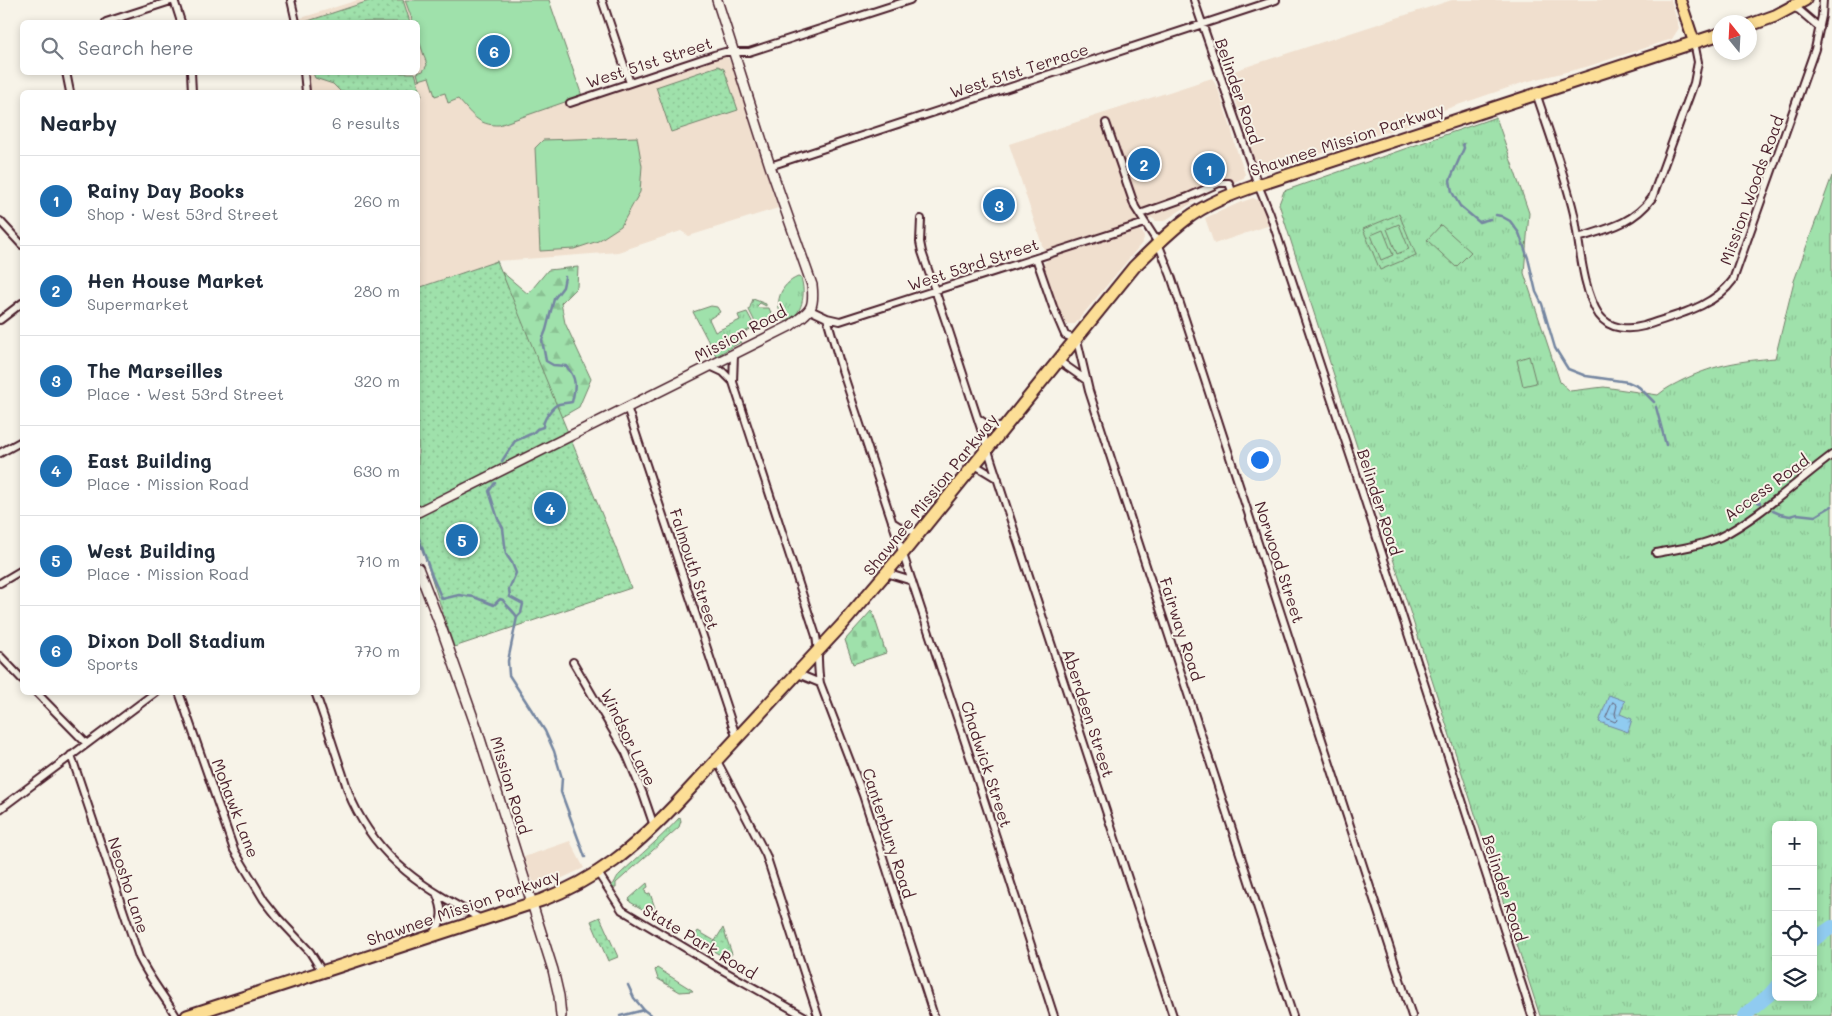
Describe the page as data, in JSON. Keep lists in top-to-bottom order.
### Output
{
  "streets": {
    "highway": ["Shawnee Mission Parkway"],
    "main road": ["Mission Road"],
    "street": [
      "West 51st Street",
      "West 51st Terrace",
      "Belinder Road",
      "Mission Woods Road",
      "West 53rd Street",
      "Access Road",
      "Norwood Street",
      "Falmouth Street",
      "Fairway Road",
      "Aberdeen Street",
      "Windsor Lane",
      "Chadwick Street",
      "Mohawk Lane",
      "Canterbury Road",
      "Neosho Lane",
      "State Park Road"
    ]
  },
  "crossings": [
    ["West 51st Street", "Mission Road"],
    ["West 51st Terrace", "Belinder Road"],
    ["West 51st Terrace", "Mission Road"],
    ["Belinder Road", "Shawnee Mission Parkway"],
    ["Shawnee Mission Parkway", "Mission Woods Road"],
    ["Shawnee Mission Parkway", "Mission Road"],
    ["Shawnee Mission Parkway", "Norwood Street"],
    ["Shawnee Mission Parkway", "Falmouth Street"],
    ["Shawnee Mission Parkway", "Fairway Road"],
    ["Shawnee Mission Parkway", "Aberdeen Street"],
    ["Shawnee Mission Parkway", "Windsor Lane"],
    ["Shawnee Mission Parkway", "Chadwick Street"],
    ["Shawnee Mission Parkway", "Mohawk Lane"],
    ["Shawnee Mission Parkway", "Canterbury Road"],
    ["Shawnee Mission Parkway", "State Park Road"],
    ["West 53rd Street", "Mission Road"],
    ["West 53rd Street", "Norwood Street"],
    ["West 53rd Street", "Aberdeen Street"],
    ["West 53rd Street", "Chadwick Street"],
    ["Mission Road", "Falmouth Street"]
  ],
  "north": "top",
  "page": {
    "search": "Search here",
    "pins": [
      "6",
      "2",
      "1",
      "3",
      "4",
      "5"
    ],
    "heading": ["Nearby", "6 results"],
    "list": [
      {
        "mark": "1",
        "name": "Rainy Day Books",
        "note": "Shop · West 53rd Street",
        "value": "260 m"
      },
      {
        "mark": "2",
        "name": "Hen House Market",
        "note": "Supermarket",
        "value": "280 m"
      },
      {
        "mark": "3",
        "name": "The Marseilles",
        "note": "Place · West 53rd Street",
        "value": "320 m"
      },
      {
        "mark": "4",
        "name": "East Building",
        "note": "Place · Mission Road",
        "value": "630 m"
      },
      {
        "mark": "5",
        "name": "West Building",
        "note": "Place · Mission Road",
        "value": "710 m"
      },
      {
        "mark": "6",
        "name": "Dixon Doll Stadium",
        "note": "Sports",
        "value": "770 m"
      }
    ],
    "map_buttons": ["+", "−"]
  }
}
